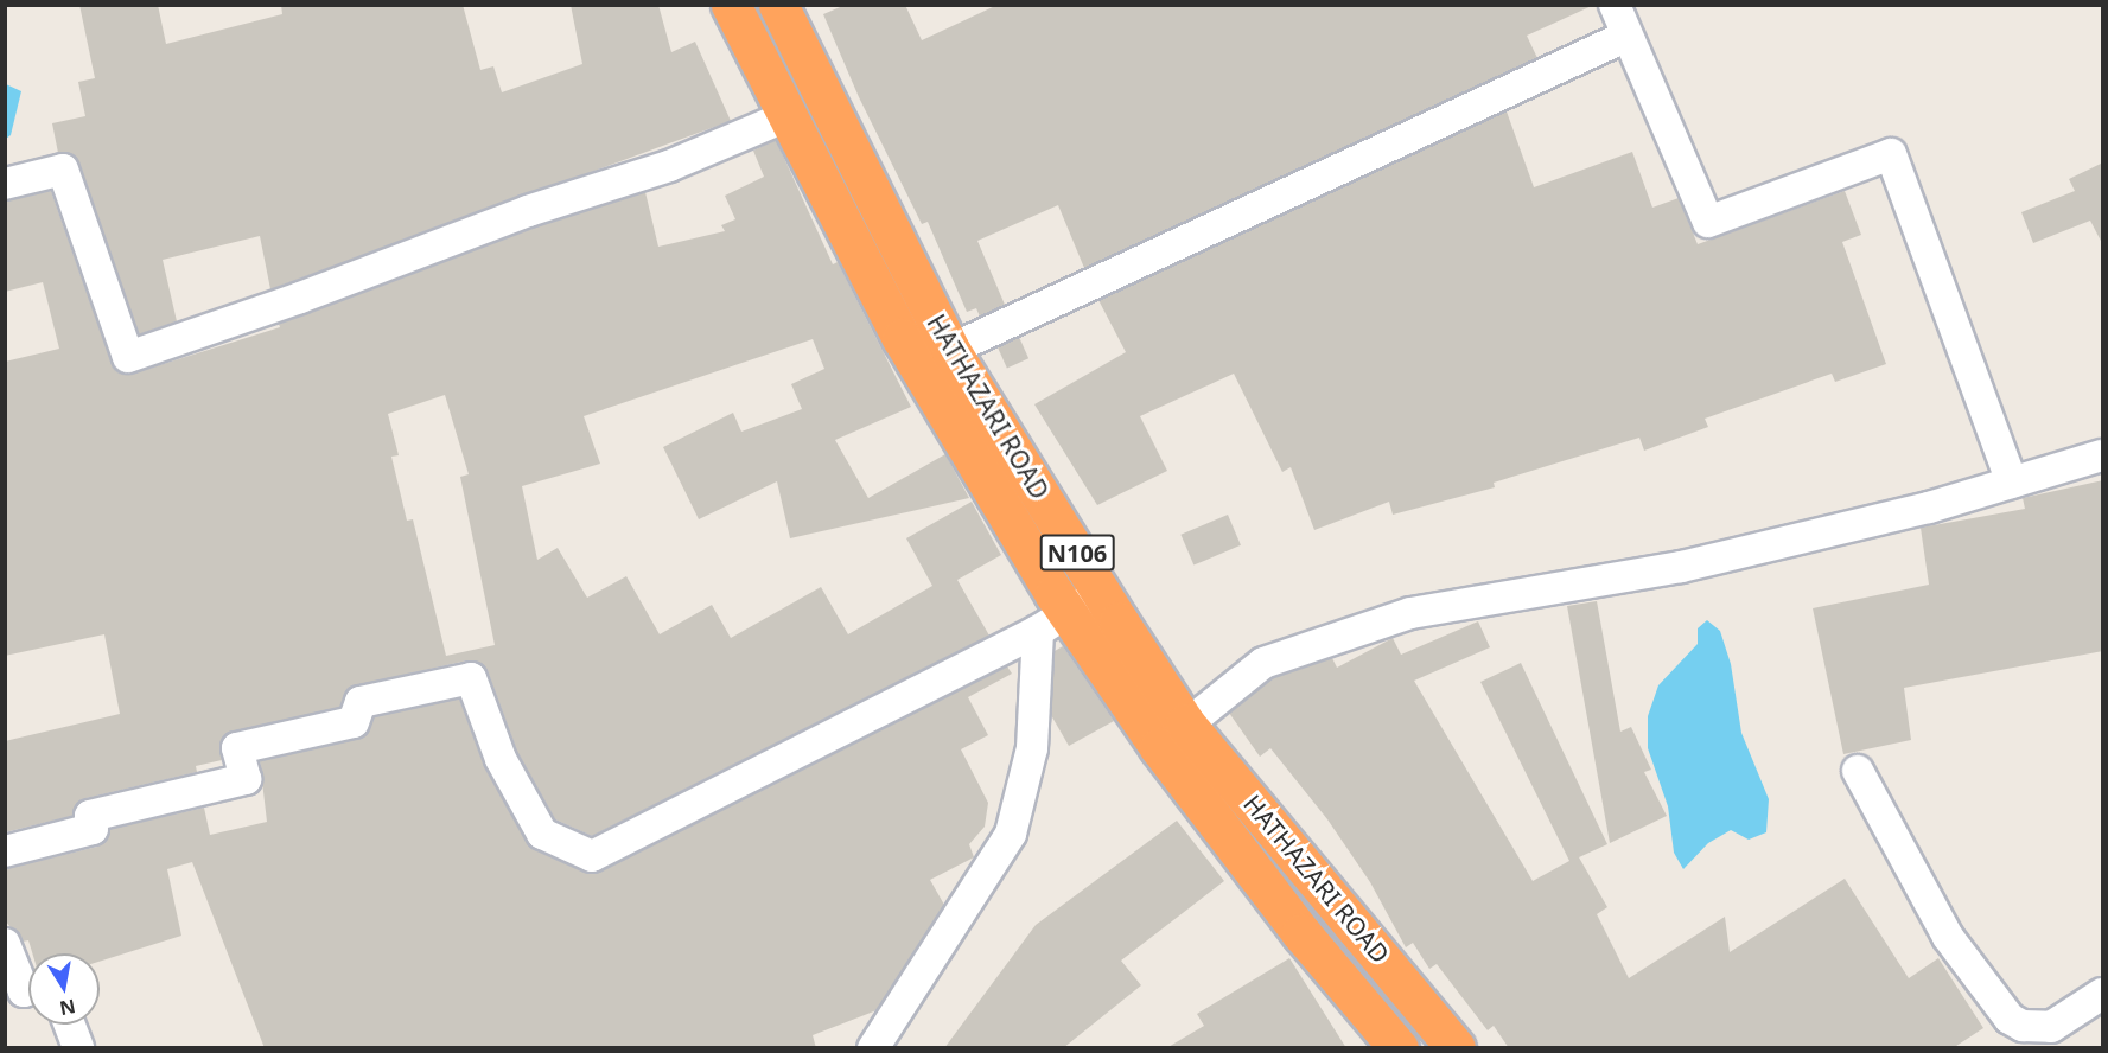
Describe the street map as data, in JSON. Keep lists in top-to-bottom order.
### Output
{
  "streets": {
    "highway": ["HATHAZARI ROAD", "N106"]
  },
  "north": "bottom"
}
